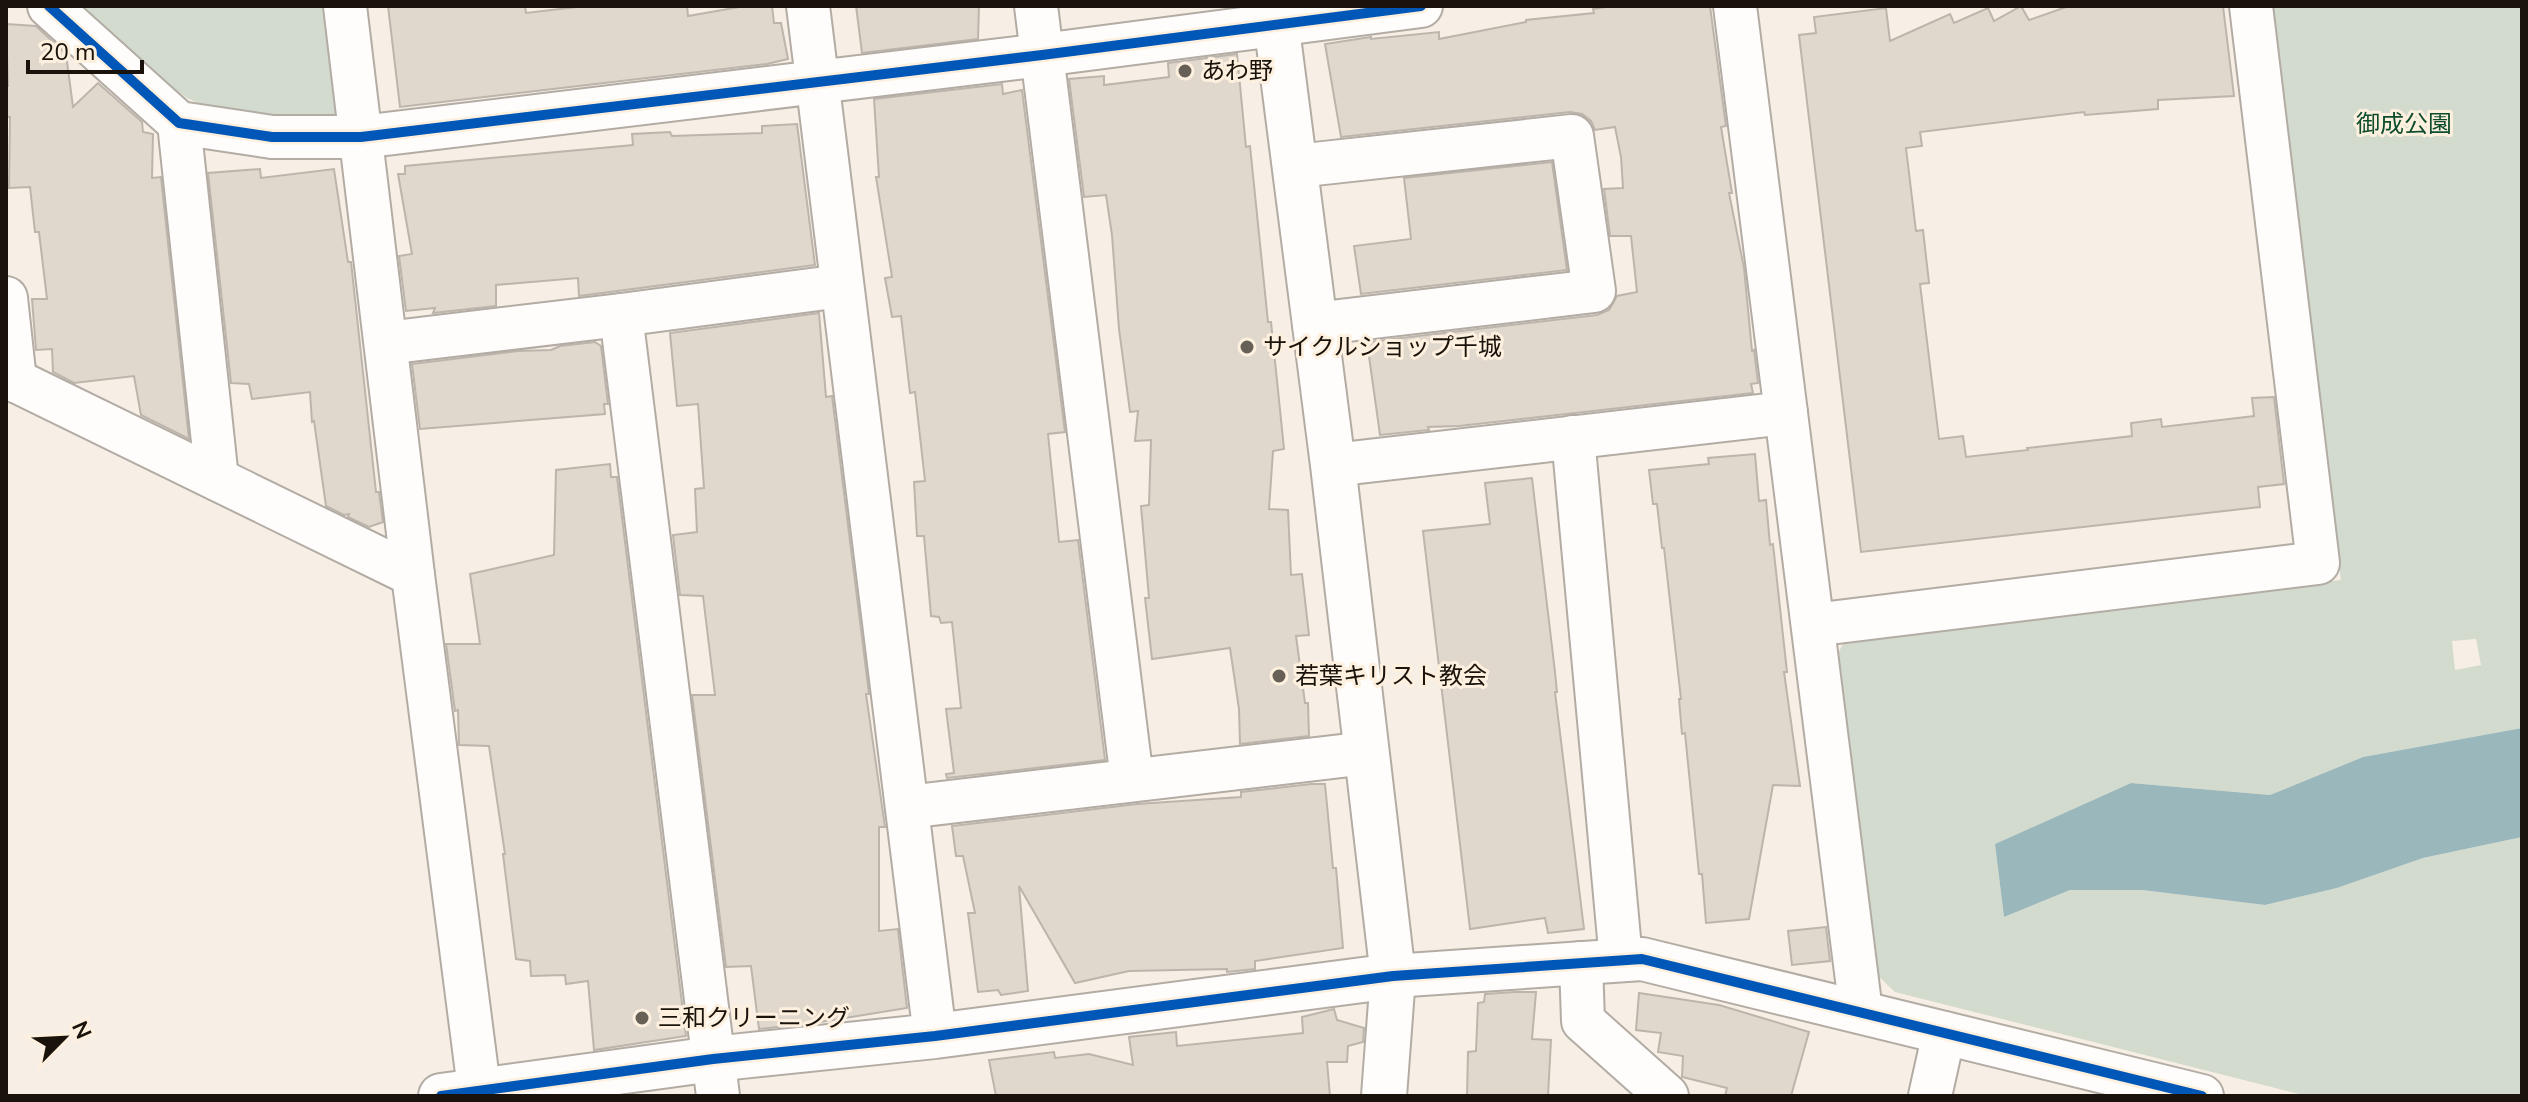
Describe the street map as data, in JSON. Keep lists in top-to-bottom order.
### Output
{
  "parks": ["御成公園"],
  "places": [
    "あわ野",
    "サイクルショップ千城",
    "若葉キリスト教会",
    "三和クリーニング"
  ],
  "scale_bar": "20 m",
  "north": "top right"
}
